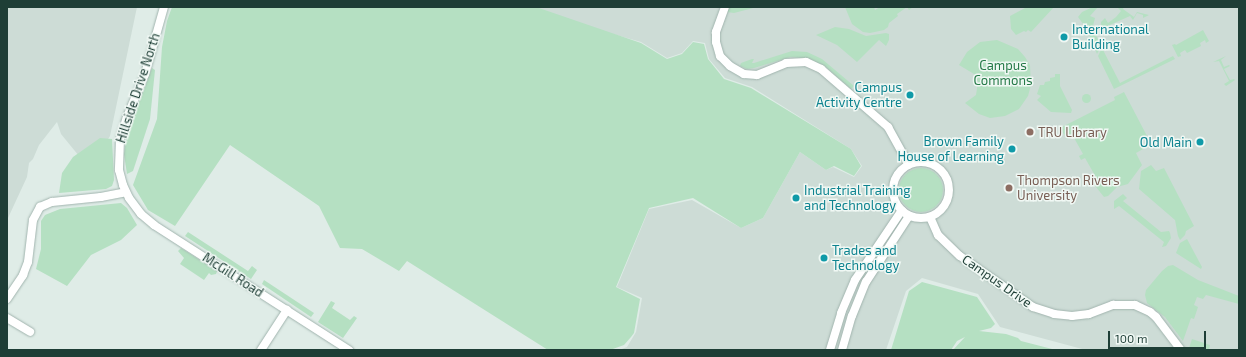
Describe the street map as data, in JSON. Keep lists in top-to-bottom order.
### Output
{
  "streets": {
    "street": ["Hillside Drive North", "McGill Road", "Campus Drive"]
  },
  "crossings": [
    ["Hillside Drive North", "McGill Road"]
  ],
  "parks": ["Campus Commons"],
  "places": [
    "International Building",
    "Campus Activity Centre",
    "TRU Library",
    "Old Main",
    "Brown Family House of Learning",
    "Thompson Rivers University",
    "Industrial Training and Technology",
    "Trades and Technology"
  ],
  "scale_bar": "100 m"
}
